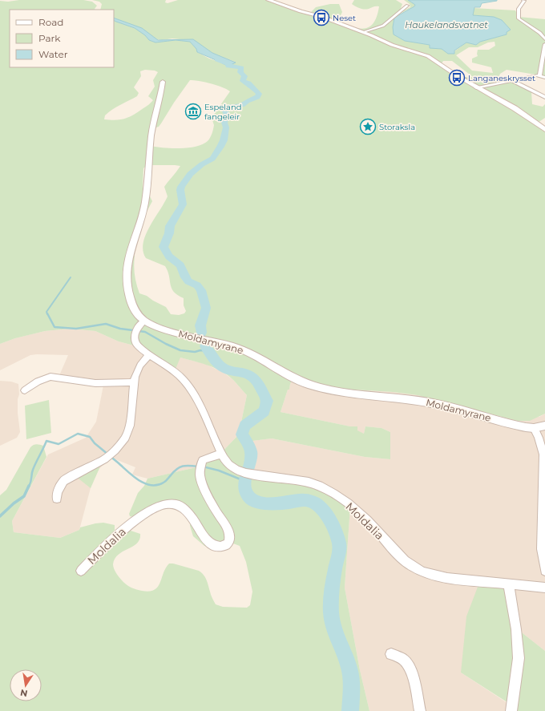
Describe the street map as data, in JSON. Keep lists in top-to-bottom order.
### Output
{
  "streets": {
    "street": ["Moldamyrane", "Moldalia"]
  },
  "crossings": [
    ["Moldamyrane", "Moldalia"]
  ],
  "water": ["Haukelandsvatnet"],
  "places": {
    "bus stop": ["Neset", "Langaneskrysset"],
    "museum": ["Espeland fangeleir"],
    "place": ["Storaksla"]
  },
  "legend": ["Road", "Park", "Water"],
  "north": "bottom"
}
